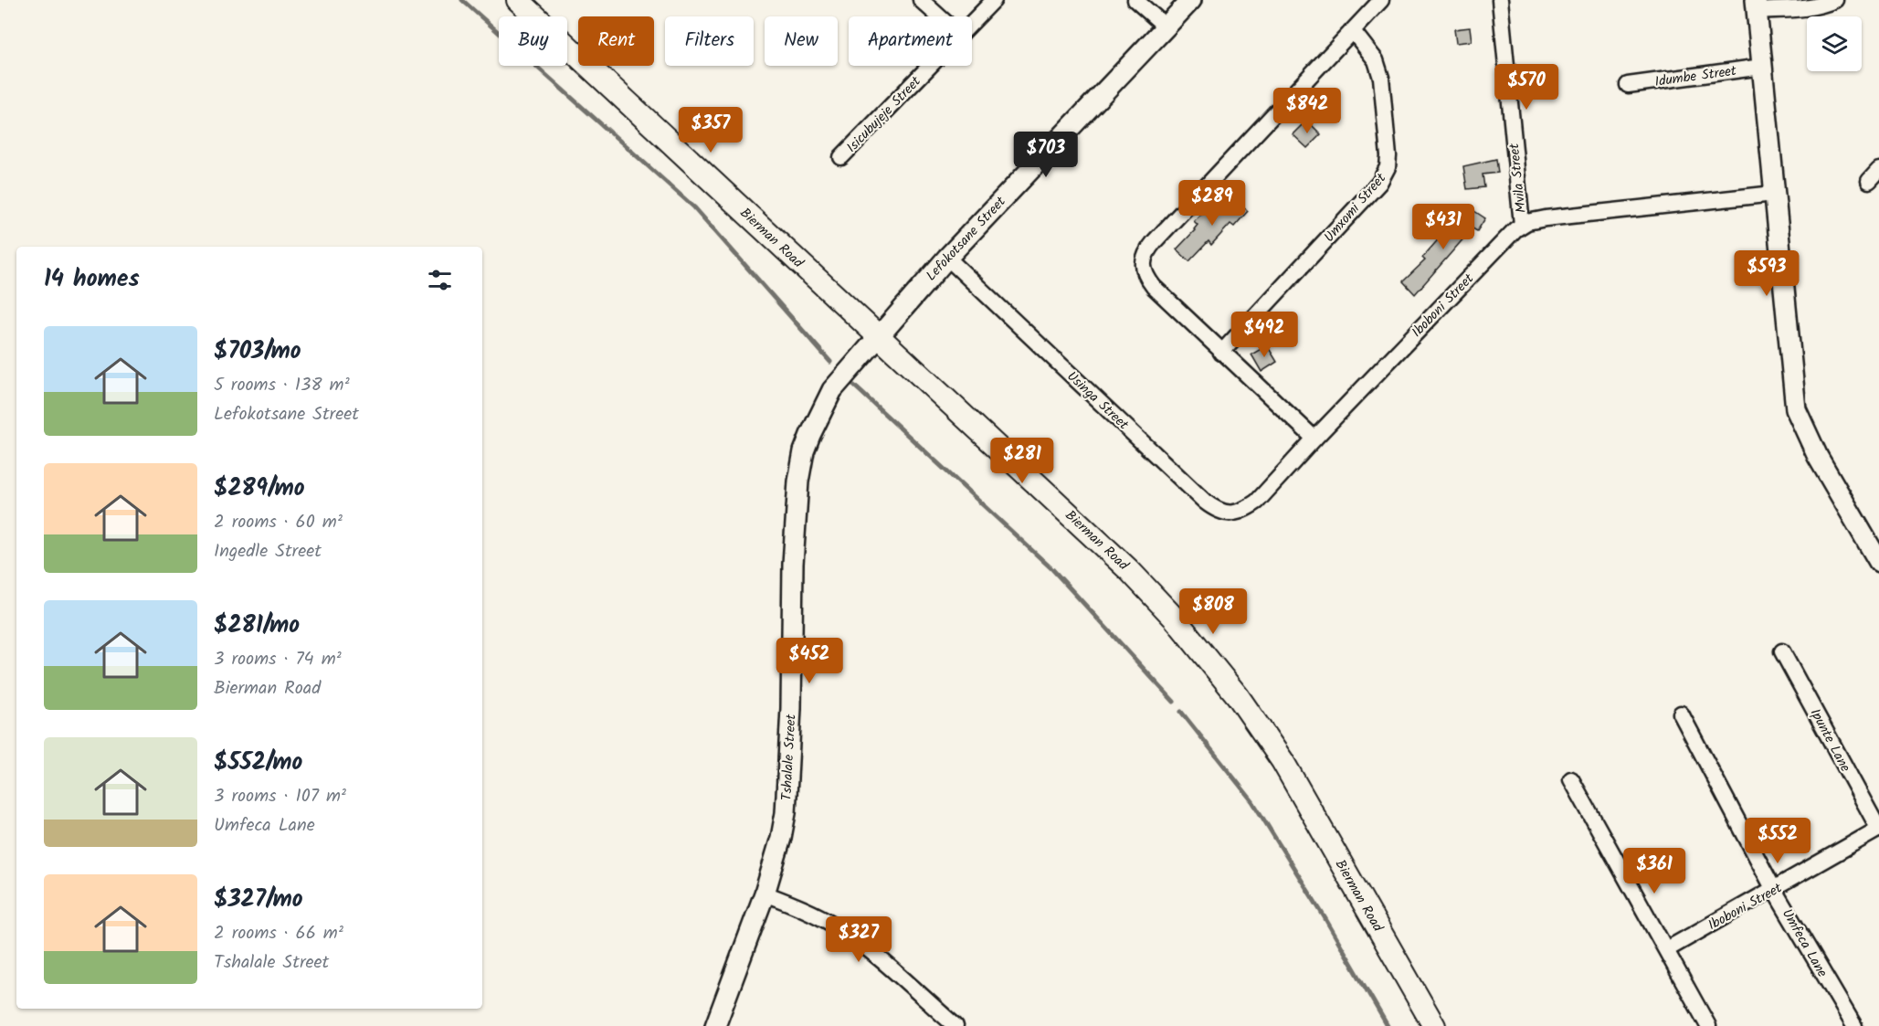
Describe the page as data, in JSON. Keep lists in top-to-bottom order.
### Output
{
  "streets": {
    "main road": ["Bierman Road"],
    "street": [
      "Idumbe Street",
      "Isicubujeje Street",
      "Mvila Street",
      "Umxomi Street",
      "Lefokotsane Street",
      "Iboboni Street",
      "Usinga Street",
      "Ipunte Lane",
      "Tshalale Street",
      "Umfeca Lane"
    ]
  },
  "crossings": [
    ["Mvila Street", "Iboboni Street"],
    ["Bierman Road", "Lefokotsane Street"],
    ["Bierman Road", "Tshalale Street"],
    ["Lefokotsane Street", "Usinga Street"],
    ["Lefokotsane Street", "Tshalale Street"],
    ["Iboboni Street", "Usinga Street"],
    ["Iboboni Street", "Ipunte Lane"],
    ["Iboboni Street", "Umfeca Lane"]
  ],
  "page": {
    "chip": [
      "Buy",
      "Rent",
      "Filters",
      "New",
      "Apartment"
    ],
    "price": [
      "$570",
      "$842",
      "$357",
      "$703",
      "$289",
      "$431",
      "$593",
      "$492",
      "$281",
      "$808",
      "$452",
      "$552",
      "$361",
      "$327"
    ],
    "heading": "14 homes",
    "list": [
      {
        "name": "$703/mo",
        "note": "5 rooms · 138 m² · Lefokotsane Street"
      },
      {
        "name": "$289/mo",
        "note": "2 rooms · 60 m² · Ingedle Street"
      },
      {
        "name": "$281/mo",
        "note": "3 rooms · 74 m² · Bierman Road"
      },
      {
        "name": "$552/mo",
        "note": "3 rooms · 107 m² · Umfeca Lane"
      },
      {
        "name": "$327/mo",
        "note": "2 rooms · 66 m² · Tshalale Street"
      }
    ]
  }
}
